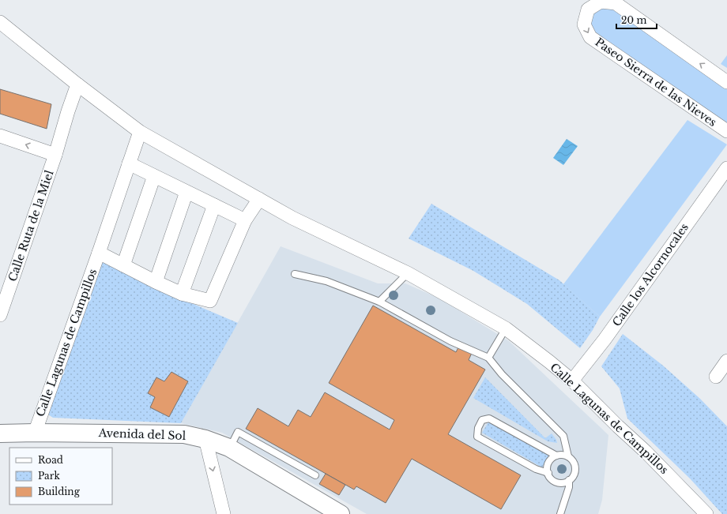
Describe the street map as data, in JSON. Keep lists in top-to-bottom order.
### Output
{
  "streets": {
    "street": [
      "Paseo Sierra de las Nieves",
      "Calle Ruta de la Miel",
      "Calle los Alcornocales",
      "Calle Lagunas de Campillos",
      "Avenida del Sol"
    ]
  },
  "crossings": [
    ["Calle Ruta de la Miel", "Calle Lagunas de Campillos"],
    ["Calle los Alcornocales", "Calle Lagunas de Campillos"],
    ["Calle Lagunas de Campillos", "Avenida del Sol"]
  ],
  "legend": ["Road", "Park", "Building"],
  "scale_bar": "20 m"
}
